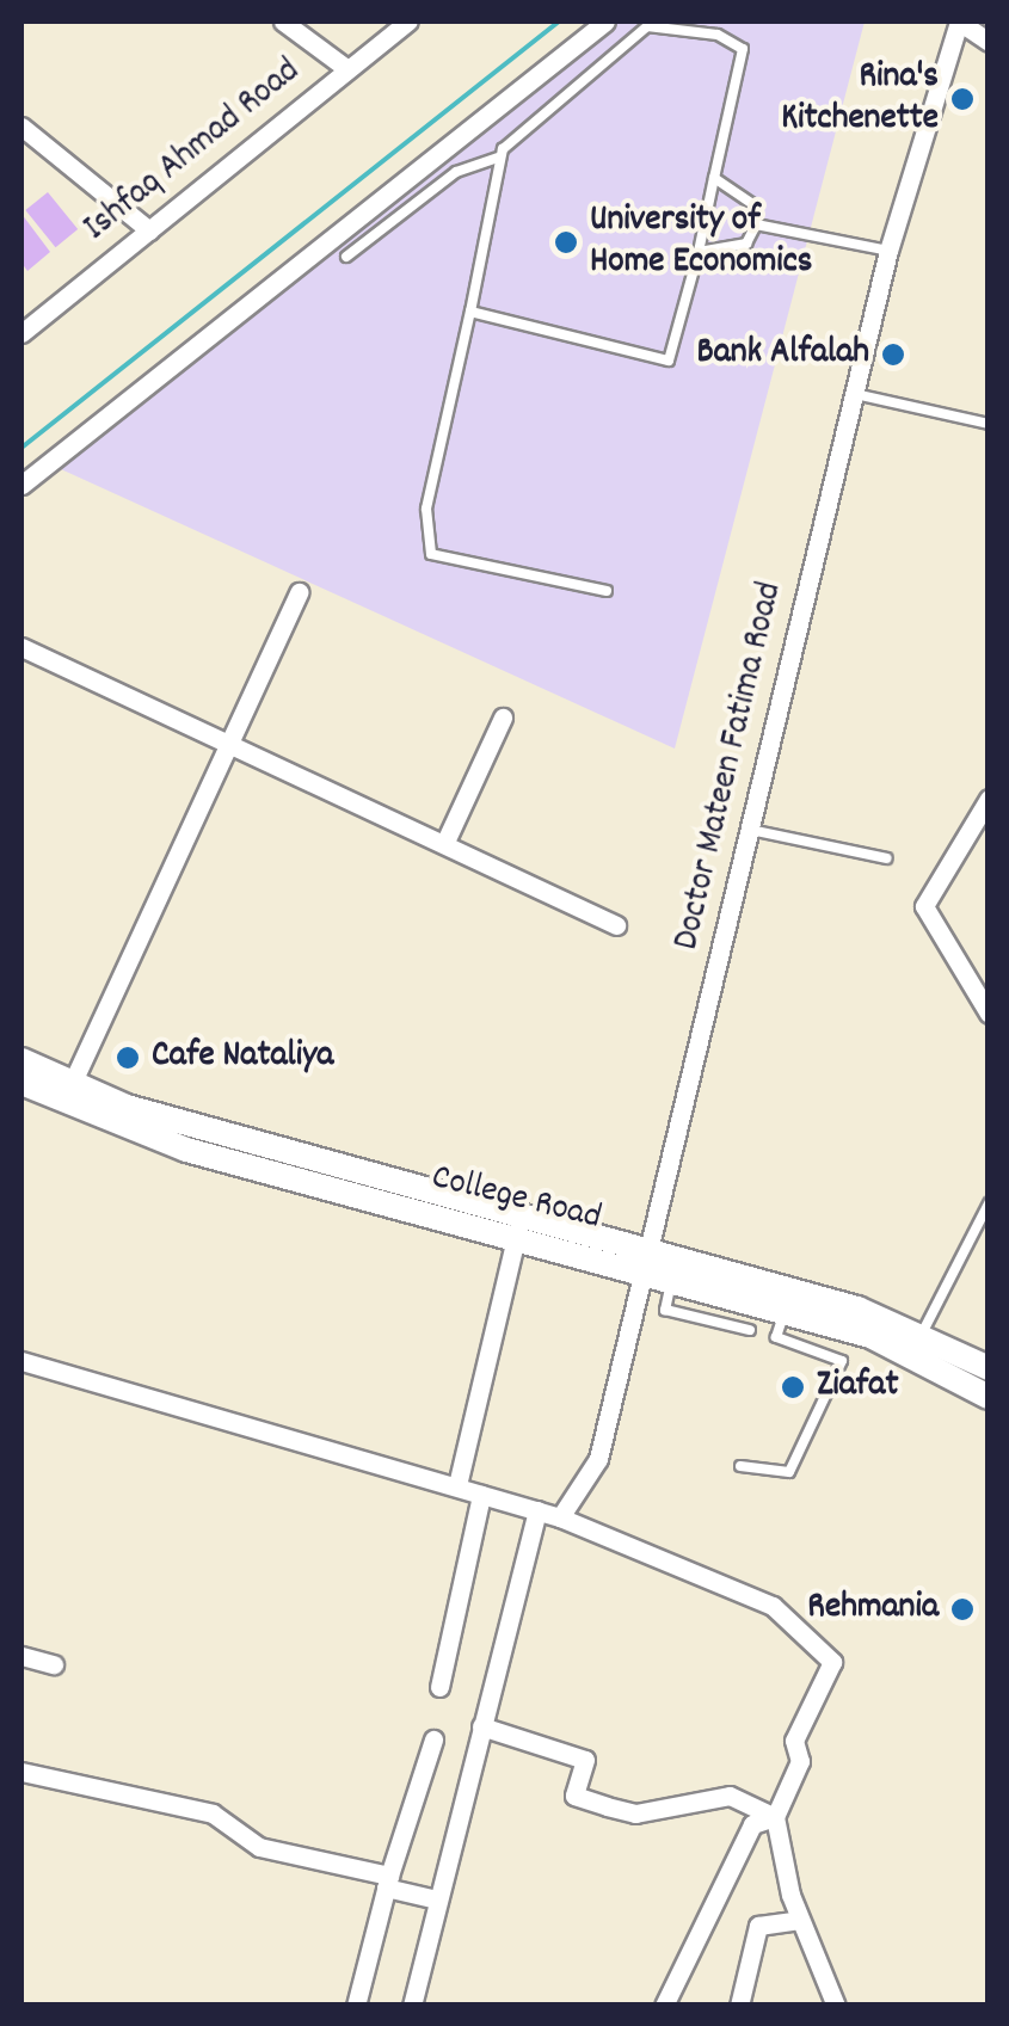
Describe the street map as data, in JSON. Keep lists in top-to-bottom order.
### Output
{
  "streets": {
    "main road": ["College Road"],
    "street": ["Ishfaq Ahmad Road", "Doctor Mateen Fatima Road"]
  },
  "crossings": [
    ["Doctor Mateen Fatima Road", "College Road"]
  ],
  "places": [
    "Rina's Kitchenette",
    "University of Home Economics",
    "Bank Alfalah",
    "Cafe Nataliya",
    "Ziafat",
    "Rehmania"
  ]
}
